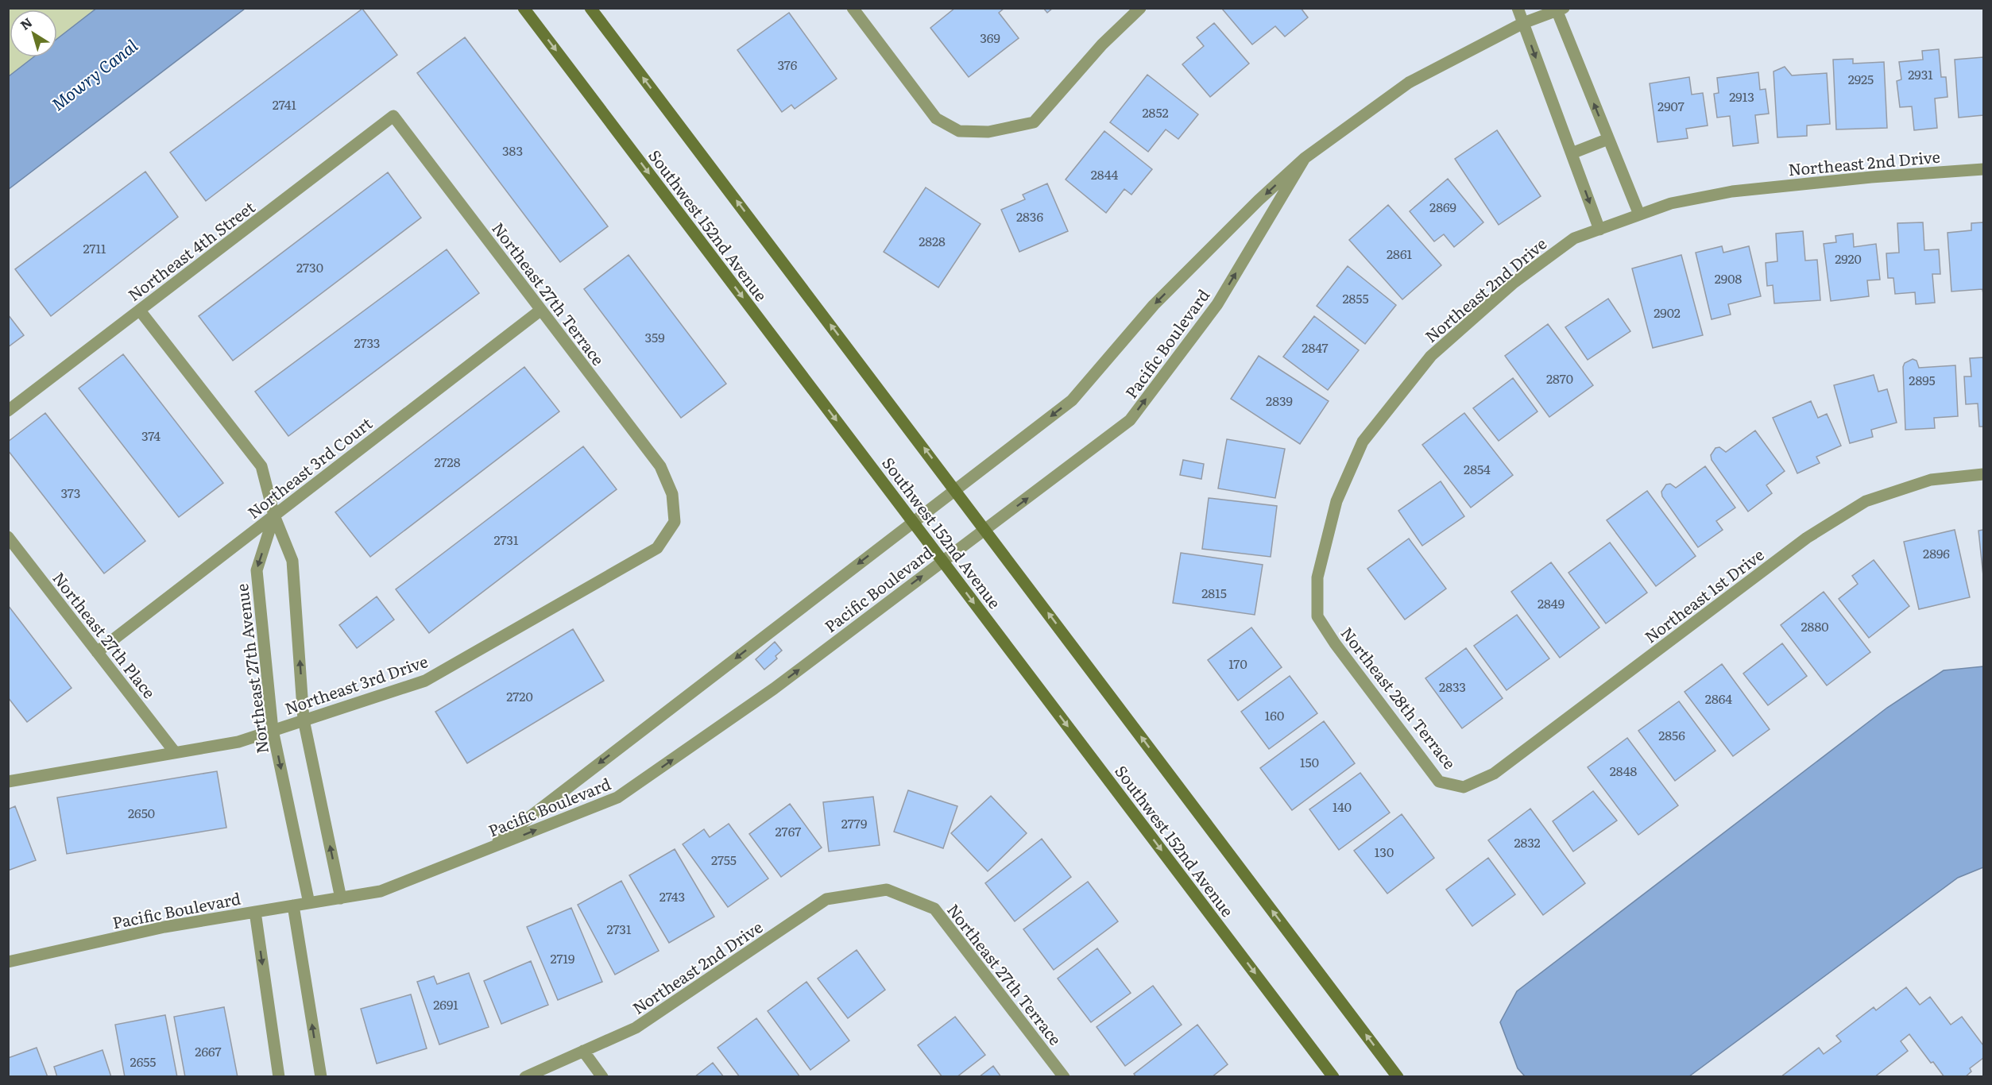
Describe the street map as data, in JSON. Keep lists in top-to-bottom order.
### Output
{
  "streets": {
    "street": [
      "Northeast 2nd Drive",
      "Southwest 152nd Avenue",
      "Northeast 4th Street",
      "Northeast 27th Terrace",
      "Pacific Boulevard",
      "Northeast 3rd Court",
      "Northeast 1st Drive",
      "Northeast 27th Place",
      "Northeast 27th Avenue",
      "Northeast 3rd Drive",
      "Northeast 28th Terrace"
    ]
  },
  "crossings": [
    ["Northeast 2nd Drive", "Northeast 27th Terrace"],
    ["Northeast 2nd Drive", "Northeast 28th Terrace"],
    ["Southwest 152nd Avenue", "Pacific Boulevard"],
    ["Northeast 4th Street", "Northeast 27th Terrace"],
    ["Northeast 27th Terrace", "Northeast 3rd Court"],
    ["Northeast 27th Terrace", "Northeast 3rd Drive"],
    ["Pacific Boulevard", "Northeast 27th Avenue"],
    ["Northeast 3rd Court", "Northeast 27th Place"],
    ["Northeast 3rd Court", "Northeast 27th Avenue"],
    ["Northeast 1st Drive", "Northeast 28th Terrace"],
    ["Northeast 27th Place", "Northeast 3rd Drive"],
    ["Northeast 27th Avenue", "Northeast 3rd Drive"]
  ],
  "water": ["Mowry Canal"],
  "house_numbers": [
    "369",
    "376",
    "2931",
    "2925",
    "2913",
    "2741",
    "2907",
    "2852",
    "383",
    "2844",
    "2869",
    "2836",
    "2828",
    "2711",
    "2861",
    "2920",
    "2730",
    "2908",
    "2855",
    "2902",
    "359",
    "2733",
    "2847",
    "2870",
    "2895",
    "2839",
    "374",
    "2728",
    "2854",
    "373",
    "2731",
    "2896",
    "2815",
    "2849",
    "2880",
    "170",
    "2833",
    "2720",
    "2864",
    "160",
    "2856",
    "150",
    "2848",
    "140",
    "2650",
    "2779",
    "2767",
    "2832",
    "130",
    "2755",
    "2743",
    "2731",
    "2719",
    "2691",
    "2667",
    "2655"
  ],
  "north": "top left"
}
